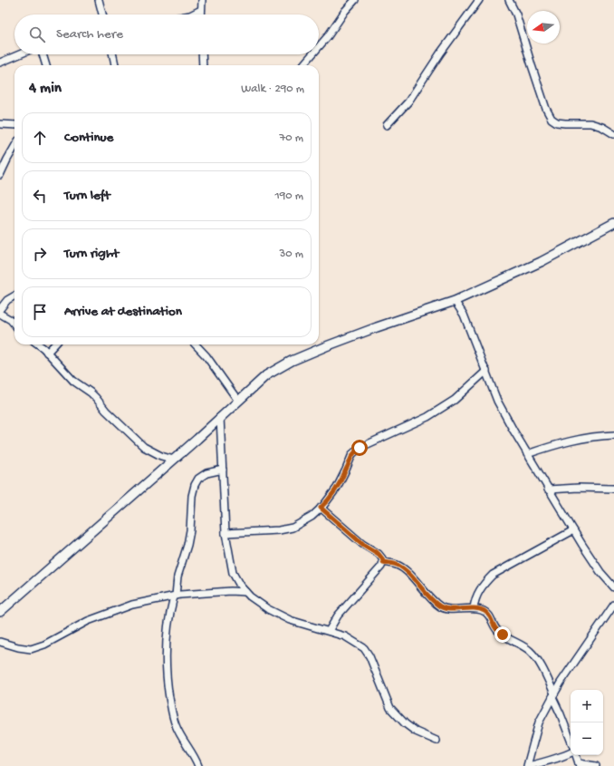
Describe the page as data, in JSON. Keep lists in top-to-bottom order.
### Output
{
  "north": "left",
  "page": {
    "search": "Search here",
    "heading": ["4 min", "Walk · 290 m"],
    "list": [
      ["Continue", "70 m"],
      ["Turn left", "190 m"],
      ["Turn right", "30 m"],
      "Arrive at destination"
    ],
    "map_buttons": ["+", "−"]
  }
}
